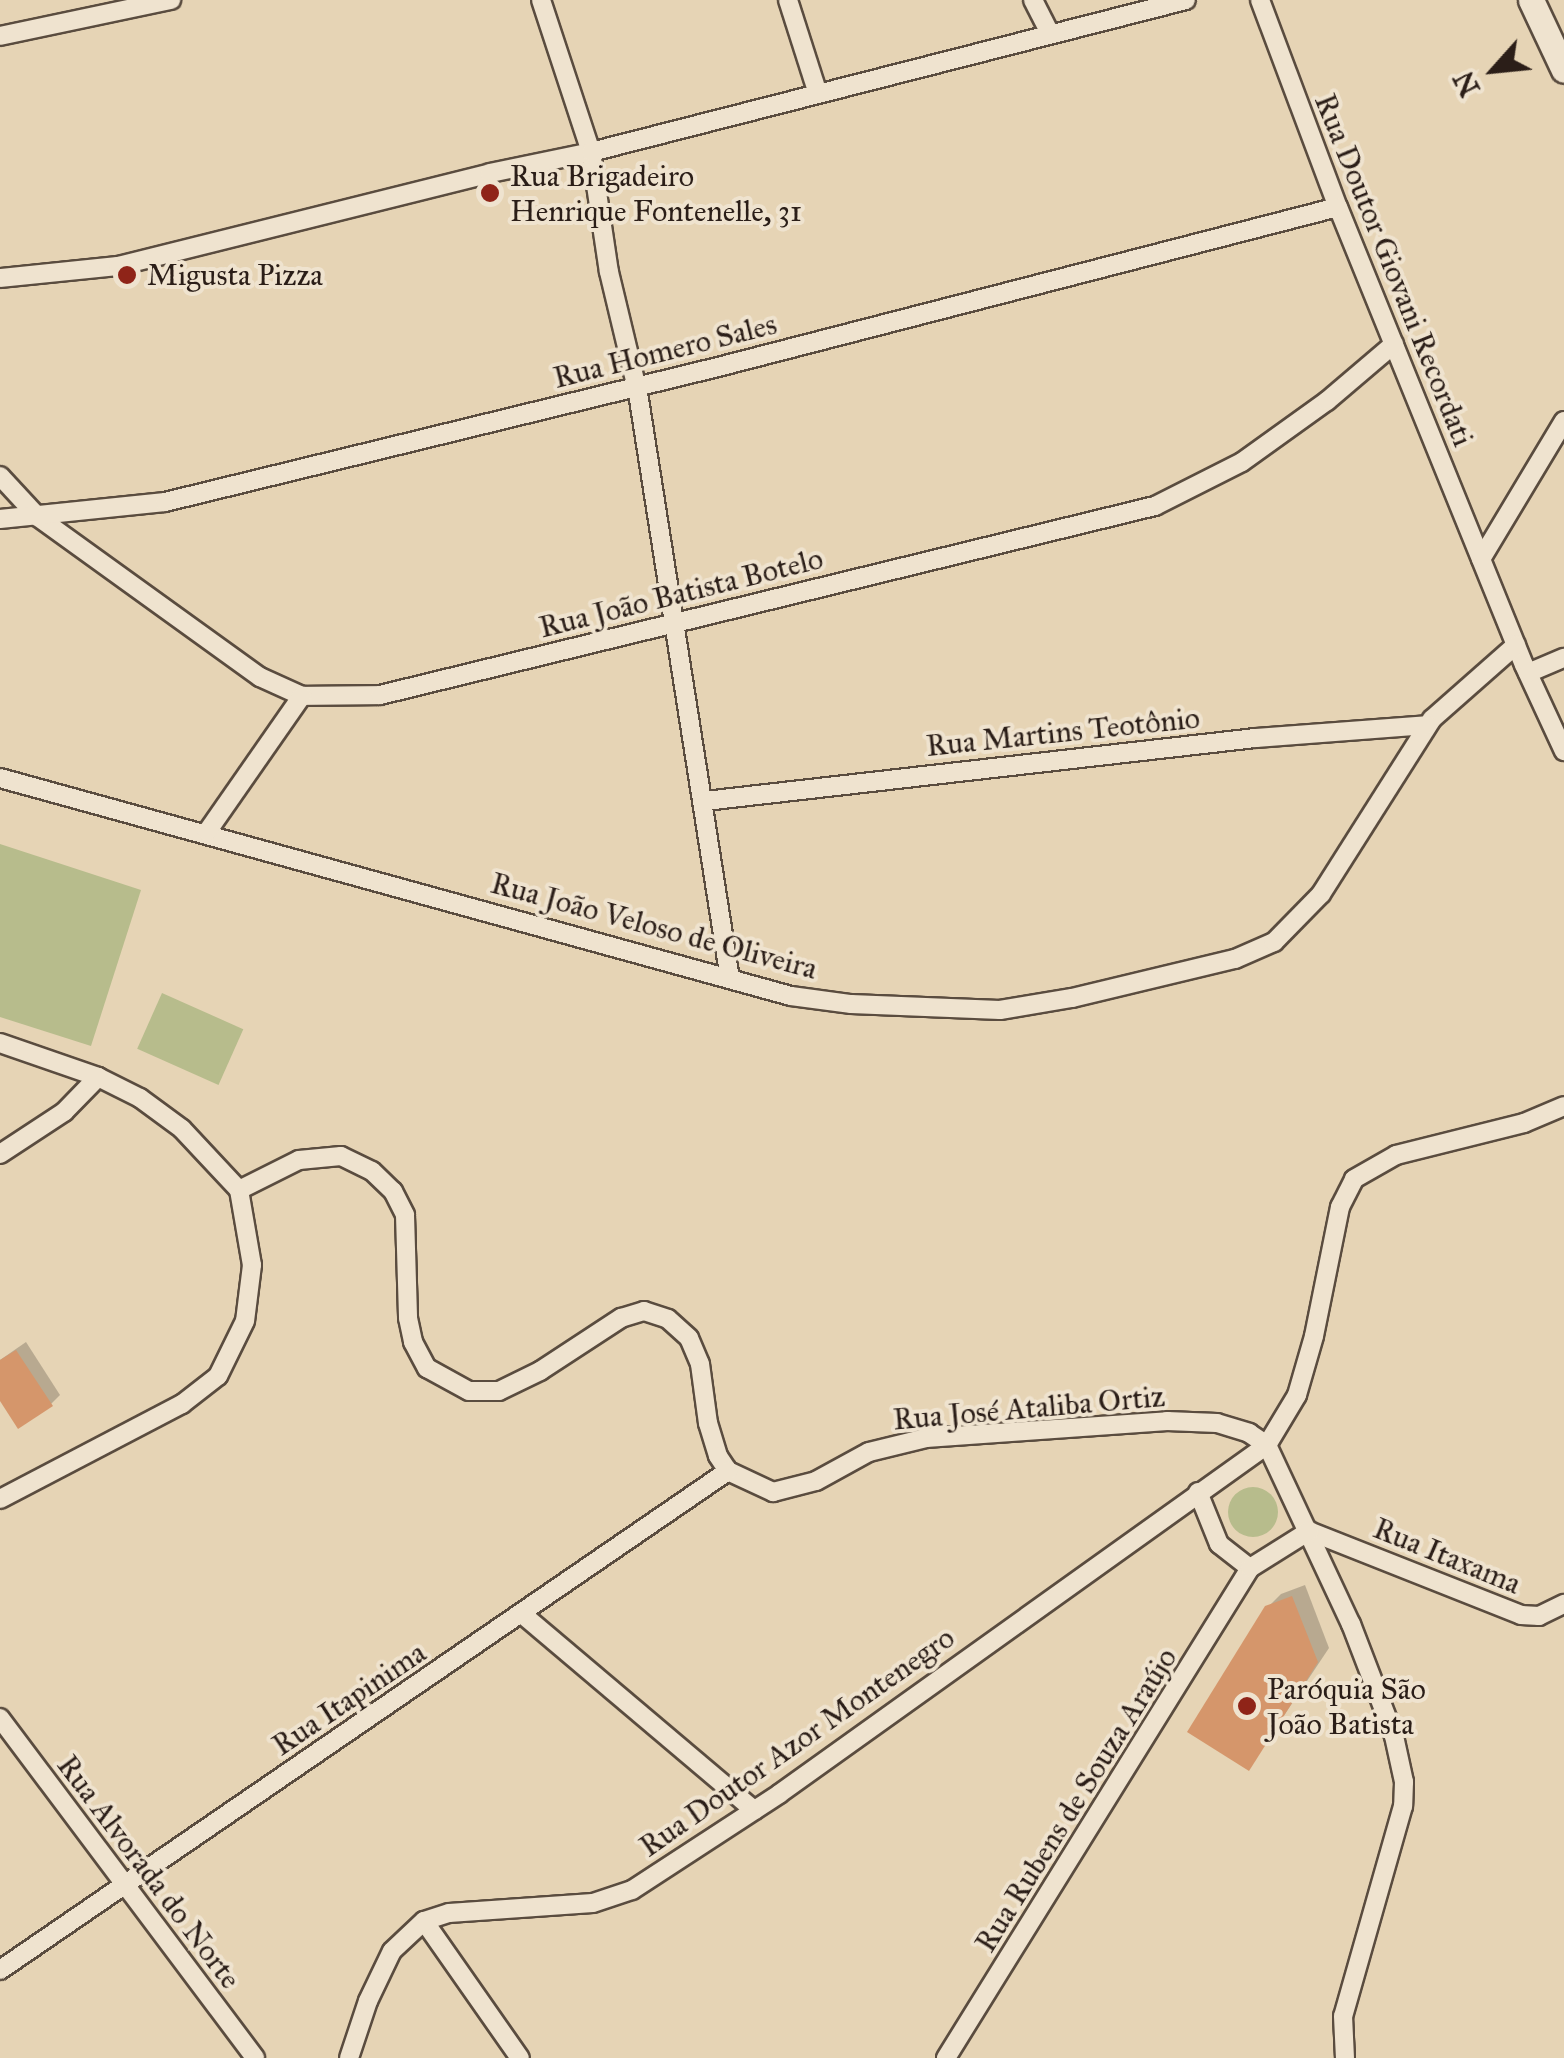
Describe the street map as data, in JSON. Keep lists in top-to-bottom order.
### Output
{
  "streets": {
    "street": [
      "Rua Doutor Giovani Recordati",
      "Rua Homero Sales",
      "Rua João Batista Botelo",
      "Rua Martins Teotônio",
      "Rua João Veloso de Oliveira",
      "Rua José Ataliba Ortiz",
      "Rua Itaxama",
      "Rua Itapinima",
      "Rua Doutor Azor Montenegro",
      "Rua Rubens de Souza Araújo",
      "Rua Alvorada do Norte"
    ]
  },
  "crossings": [
    ["Rua Doutor Giovani Recordati", "Rua Homero Sales"],
    ["Rua Doutor Giovani Recordati", "Rua João Batista Botelo"],
    ["Rua Homero Sales", "Rua João Batista Botelo"],
    ["Rua Martins Teotônio", "Rua João Veloso de Oliveira"],
    ["Rua José Ataliba Ortiz", "Rua Itapinima"],
    ["Rua José Ataliba Ortiz", "Rua Doutor Azor Montenegro"],
    ["Rua Itapinima", "Rua Alvorada do Norte"]
  ],
  "places": ["Rua Brigadeiro Henrique Fontenelle, 31", "Migusta Pizza", "Paróquia São João Batista"],
  "north": "bottom left"
}
